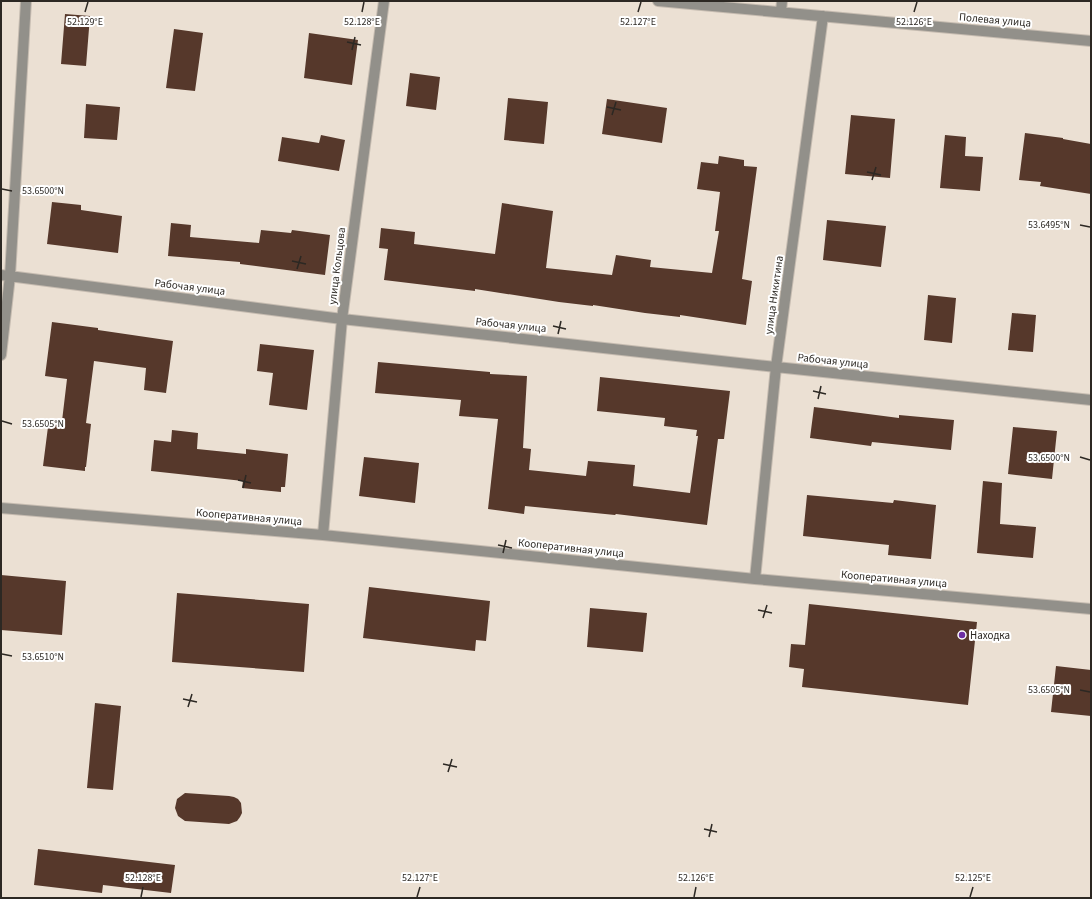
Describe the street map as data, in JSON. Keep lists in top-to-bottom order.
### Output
{
  "streets": {
    "street": [
      "Полевая улица",
      "улица Кольцова",
      "Рабочая улица",
      "улица Никитина",
      "Кооперативная улица"
    ]
  },
  "crossings": [
    ["Полевая улица", "улица Никитина"],
    ["улица Кольцова", "Рабочая улица"],
    ["улица Кольцова", "Кооперативная улица"],
    ["Рабочая улица", "улица Никитина"],
    ["улица Никитина", "Кооперативная улица"]
  ],
  "places": ["Находка"],
  "coordinates": [
    "52.129°E",
    "52.128°E",
    "52.127°E",
    "52.126°E",
    "53.6500°N",
    "53.6495°N",
    "53.6505°N",
    "53.6510°N",
    "52.125°E"
  ]
}
